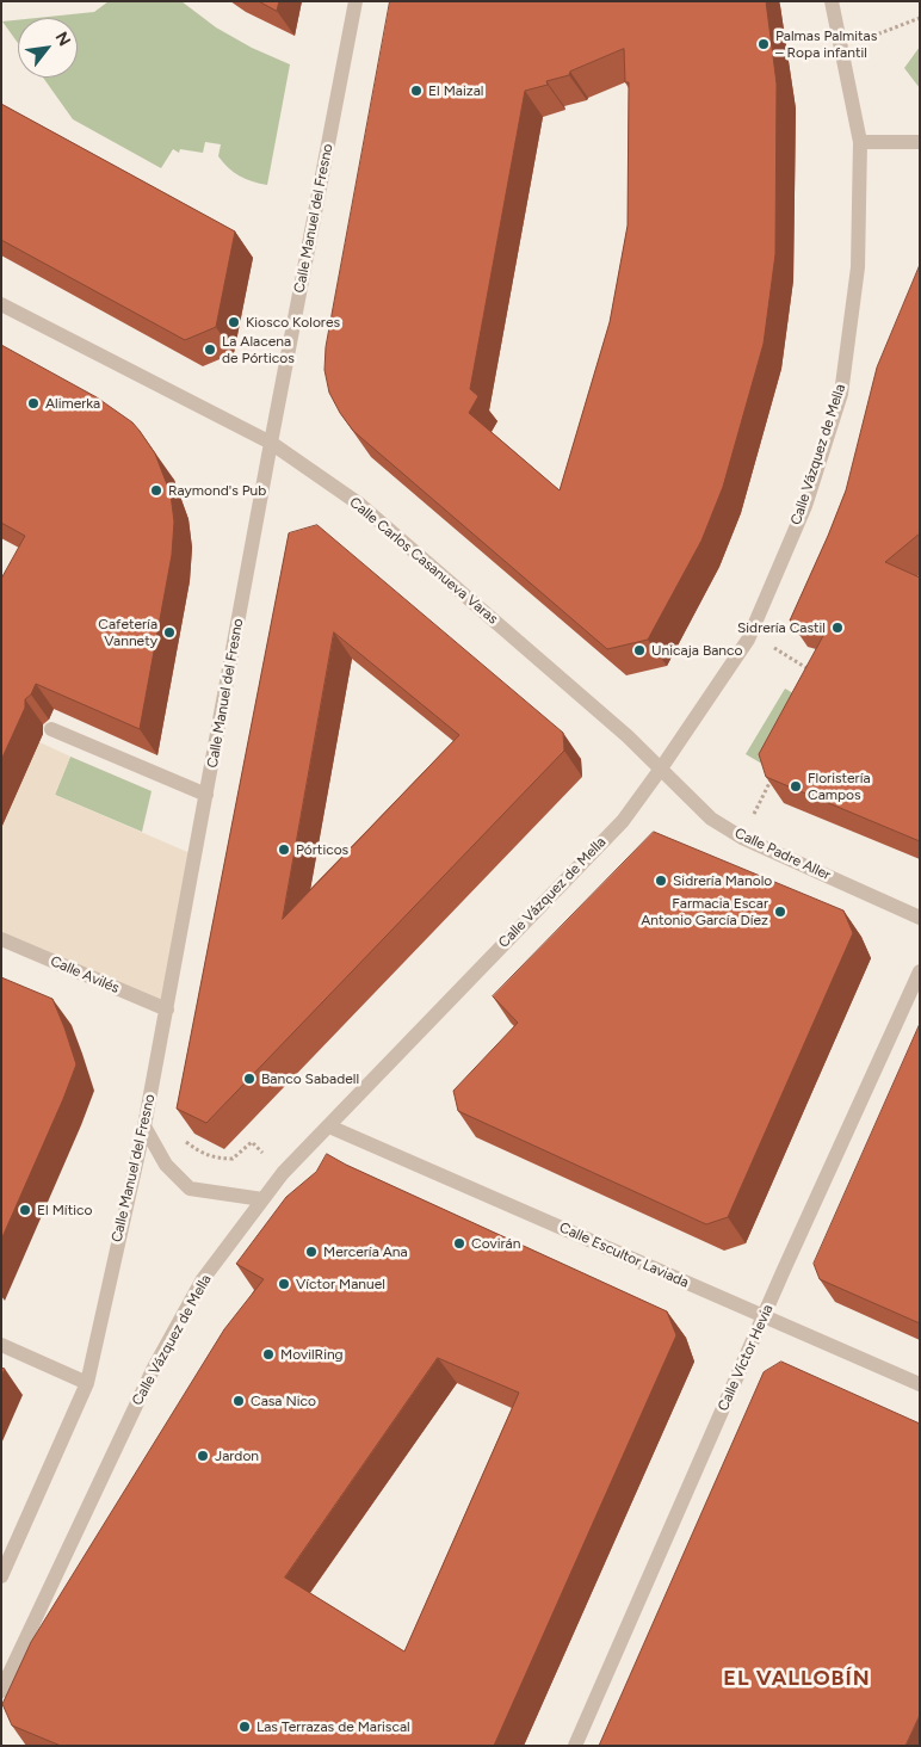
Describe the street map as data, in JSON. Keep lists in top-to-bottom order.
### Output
{
  "streets": {
    "street": [
      "Calle Manuel del Fresno",
      "Calle Vázquez de Mella",
      "Calle Carlos Casanueva Varas",
      "Calle Padre Aller",
      "Calle Avilés",
      "Calle Escultor Laviada",
      "Calle Víctor Hevia"
    ]
  },
  "crossings": [
    ["Calle Manuel del Fresno", "Calle Carlos Casanueva Varas"],
    ["Calle Manuel del Fresno", "Calle Avilés"],
    ["Calle Vázquez de Mella", "Calle Carlos Casanueva Varas"],
    ["Calle Vázquez de Mella", "Calle Padre Aller"],
    ["Calle Vázquez de Mella", "Calle Escultor Laviada"],
    ["Calle Carlos Casanueva Varas", "Calle Padre Aller"],
    ["Calle Escultor Laviada", "Calle Víctor Hevia"]
  ],
  "districts": ["EL VALLOBÍN"],
  "places": [
    "Palmas Palmitas – Ropa infantil",
    "El Maizal",
    "Kiosco Kolores",
    "La Alacena de Pórticos",
    "Alimerka",
    "Raymond's Pub",
    "Sidrería Castil",
    "Cafetería Vannety",
    "Unicaja Banco",
    "Floristería Campos",
    "Pórticos",
    "Sidrería Manolo",
    "Farmacia Escar Antonio García Díez",
    "Banco Sabadell",
    "El Mítico",
    "Covirán",
    "Mercería Ana",
    "Víctor Manuel",
    "MovilRing",
    "Casa Nico",
    "Jardon",
    "Las Terrazas de Mariscal"
  ],
  "north": "top right"
}
